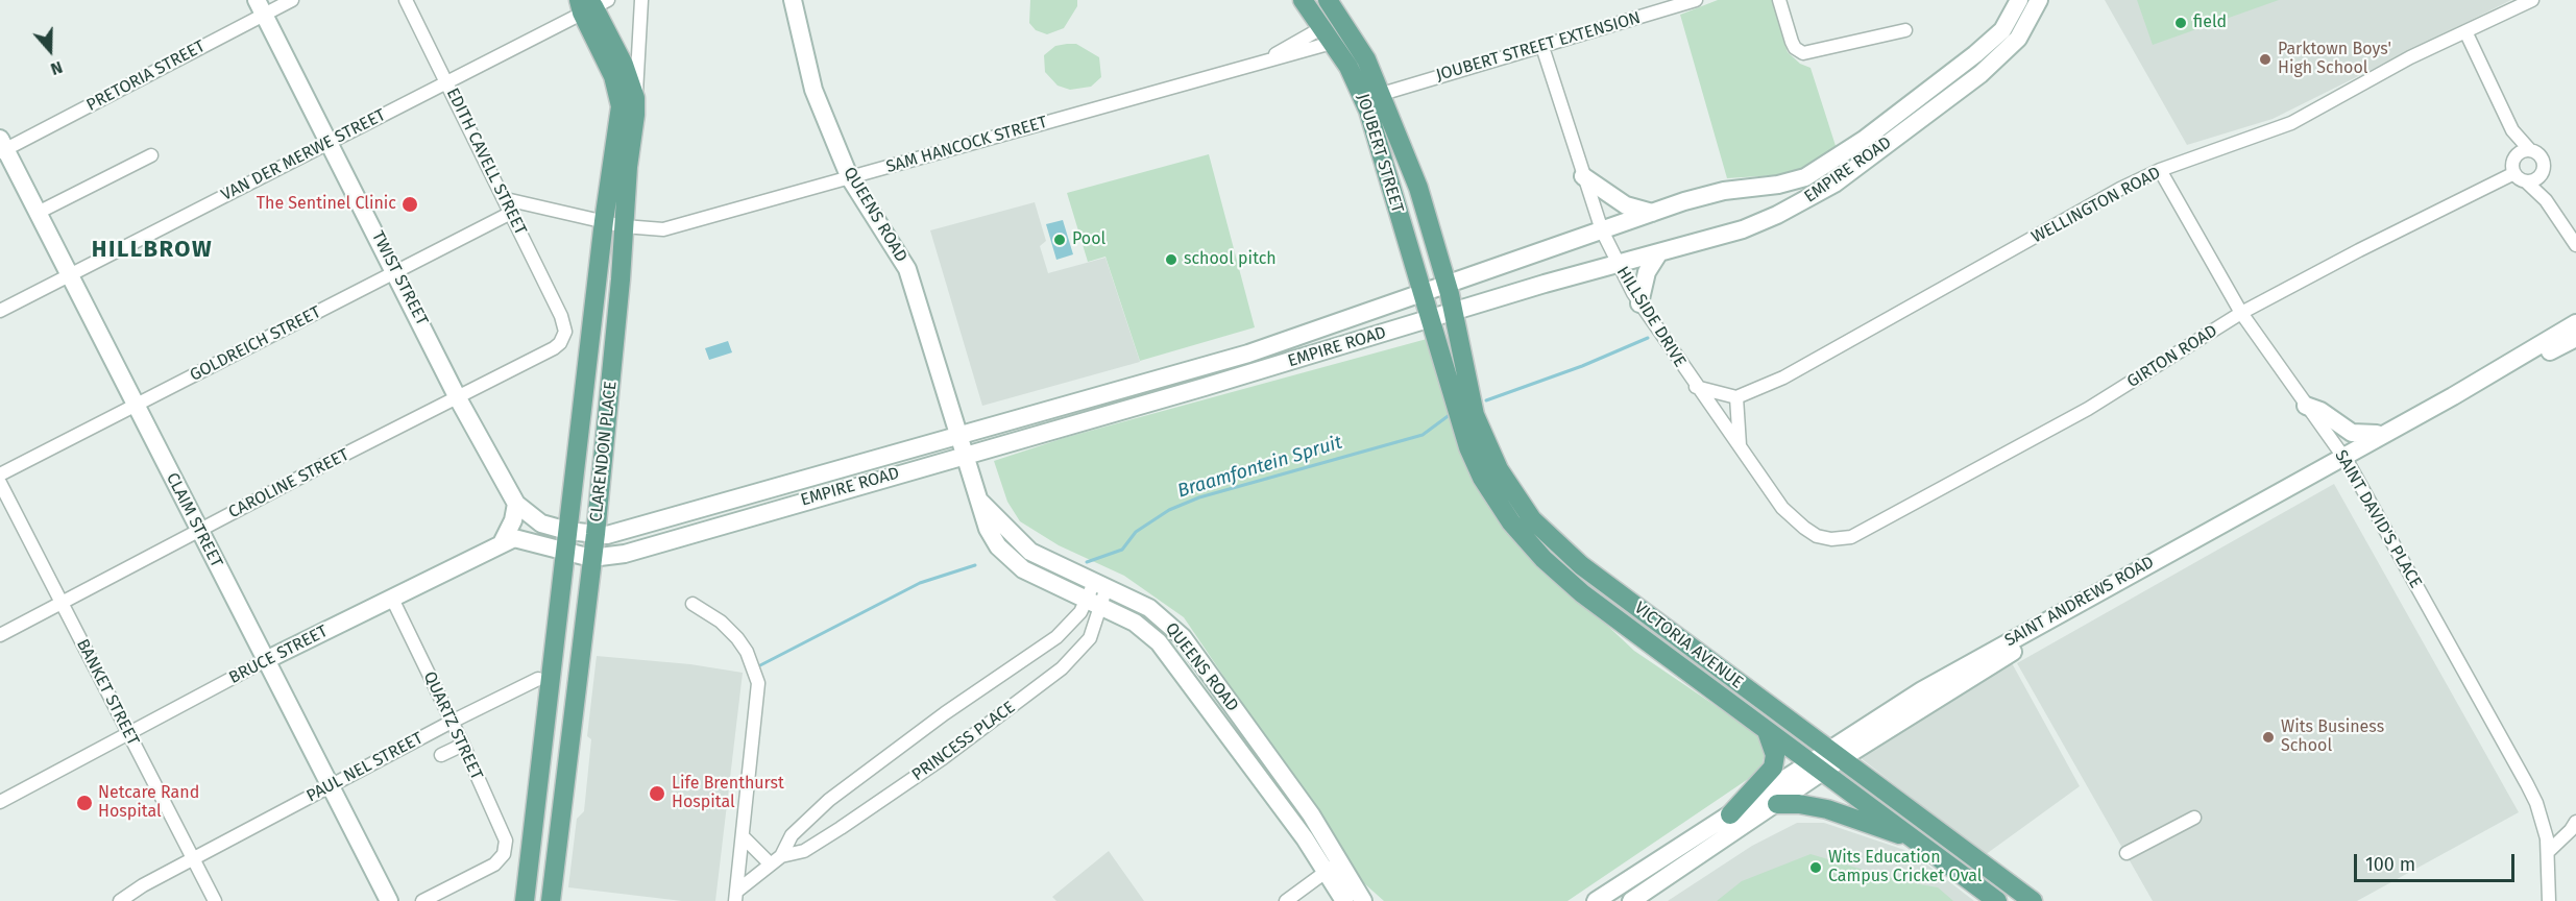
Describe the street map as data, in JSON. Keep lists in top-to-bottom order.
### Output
{
  "streets": {
    "main road": [
      "JOUBERT STREET",
      "EMPIRE ROAD",
      "QUEENS ROAD",
      "TWIST STREET",
      "CLARENDON PLACE",
      "CLAIM STREET",
      "SAINT ANDREWS ROAD",
      "VICTORIA AVENUE",
      "BRUCE STREET"
    ],
    "street": [
      "JOUBERT STREET EXTENSION",
      "PRETORIA STREET",
      "SAM HANCOCK STREET",
      "VAN DER MERWE STREET",
      "EDITH CAVELL STREET",
      "WELLINGTON ROAD",
      "HILLSIDE DRIVE",
      "GOLDREICH STREET",
      "GIRTON ROAD",
      "CAROLINE STREET",
      "SAINT DAVID'S PLACE",
      "BANKET STREET",
      "QUARTZ STREET",
      "PRINCESS PLACE",
      "PAUL NEL STREET"
    ]
  },
  "crossings": [
    ["JOUBERT STREET EXTENSION", "JOUBERT STREET"],
    ["JOUBERT STREET EXTENSION", "HILLSIDE DRIVE"],
    ["PRETORIA STREET", "TWIST STREET"],
    ["PRETORIA STREET", "CLAIM STREET"],
    ["SAM HANCOCK STREET", "JOUBERT STREET"],
    ["SAM HANCOCK STREET", "QUEENS ROAD"],
    ["SAM HANCOCK STREET", "CLARENDON PLACE"],
    ["JOUBERT STREET", "EMPIRE ROAD"],
    ["JOUBERT STREET", "VICTORIA AVENUE"],
    ["VAN DER MERWE STREET", "EDITH CAVELL STREET"],
    ["VAN DER MERWE STREET", "TWIST STREET"],
    ["VAN DER MERWE STREET", "CLARENDON PLACE"],
    ["VAN DER MERWE STREET", "CLAIM STREET"],
    ["EDITH CAVELL STREET", "GOLDREICH STREET"],
    ["EDITH CAVELL STREET", "CAROLINE STREET"],
    ["EMPIRE ROAD", "QUEENS ROAD"],
    ["EMPIRE ROAD", "TWIST STREET"],
    ["EMPIRE ROAD", "HILLSIDE DRIVE"],
    ["EMPIRE ROAD", "CLARENDON PLACE"],
    ["EMPIRE ROAD", "VICTORIA AVENUE"],
    ["EMPIRE ROAD", "BRUCE STREET"],
    ["WELLINGTON ROAD", "SAINT DAVID'S PLACE"],
    ["QUEENS ROAD", "PRINCESS PLACE"],
    ["TWIST STREET", "GOLDREICH STREET"],
    ["TWIST STREET", "CLARENDON PLACE"],
    ["TWIST STREET", "CAROLINE STREET"],
    ["HILLSIDE DRIVE", "GIRTON ROAD"],
    ["GOLDREICH STREET", "CLAIM STREET"],
    ["GIRTON ROAD", "SAINT DAVID'S PLACE"],
    ["CLARENDON PLACE", "BRUCE STREET"],
    ["CAROLINE STREET", "CLAIM STREET"],
    ["CAROLINE STREET", "BANKET STREET"],
    ["SAINT DAVID'S PLACE", "SAINT ANDREWS ROAD"],
    ["CLAIM STREET", "BRUCE STREET"],
    ["CLAIM STREET", "PAUL NEL STREET"],
    ["SAINT ANDREWS ROAD", "VICTORIA AVENUE"],
    ["BRUCE STREET", "BANKET STREET"],
    ["BRUCE STREET", "QUARTZ STREET"],
    ["BANKET STREET", "PAUL NEL STREET"],
    ["QUARTZ STREET", "PAUL NEL STREET"]
  ],
  "districts": ["HILLBROW"],
  "water": ["Braamfontein Spruit"],
  "places": [
    "field",
    "Parktown Boys' High School",
    "The Sentinel Clinic",
    "Pool",
    "school pitch",
    "Wits Business School",
    "Life Brenthurst Hospital",
    "Netcare Rand Hospital",
    "Wits Education Campus Cricket Oval"
  ],
  "scale_bar": "100 m",
  "north": "bottom"
}
